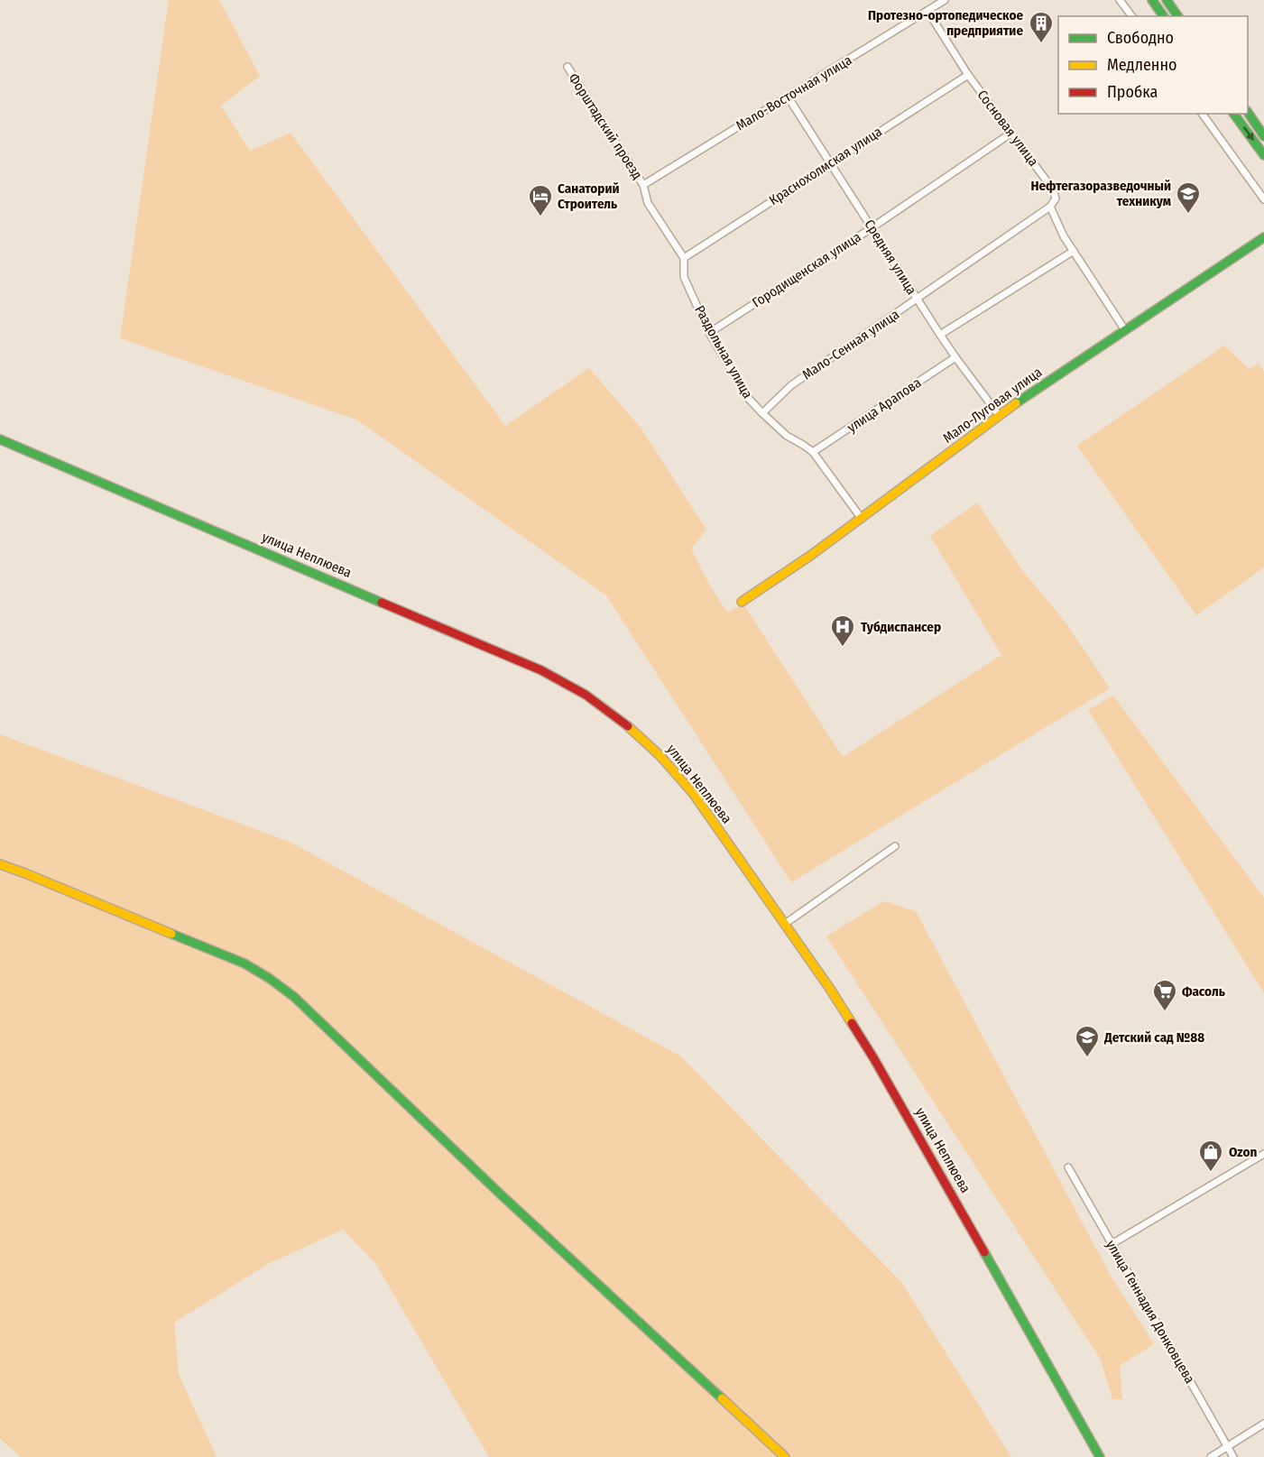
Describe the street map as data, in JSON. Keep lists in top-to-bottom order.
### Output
{
  "streets": {
    "main road": ["Мало-Луговая улица", "улица Неплюева"],
    "street": [
      "Мало-Восточная улица",
      "Форштадский проезд",
      "Сосновая улица",
      "Краснохолмская улица",
      "Средняя улица",
      "Городищенская улица",
      "Мало-Сенная улица",
      "Раздольная улица",
      "улица Арапова",
      "улица Геннадия Донковцева"
    ]
  },
  "crossings": [
    ["Мало-Восточная улица", "Форштадский проезд"],
    ["Мало-Восточная улица", "Сосновая улица"],
    ["Мало-Восточная улица", "Средняя улица"],
    ["Мало-Восточная улица", "Раздольная улица"],
    ["Форштадский проезд", "Раздольная улица"],
    ["Сосновая улица", "Краснохолмская улица"],
    ["Сосновая улица", "Городищенская улица"],
    ["Сосновая улица", "Мало-Сенная улица"],
    ["Сосновая улица", "Мало-Луговая улица"],
    ["Краснохолмская улица", "Средняя улица"],
    ["Краснохолмская улица", "Раздольная улица"],
    ["Средняя улица", "Городищенская улица"],
    ["Средняя улица", "Мало-Сенная улица"],
    ["Средняя улица", "улица Арапова"],
    ["Средняя улица", "Мало-Луговая улица"],
    ["Городищенская улица", "Раздольная улица"],
    ["Мало-Сенная улица", "Раздольная улица"],
    ["Раздольная улица", "улица Арапова"],
    ["Раздольная улица", "Мало-Луговая улица"]
  ],
  "places": {
    "building": ["Протезно-ортопедическое предприятие"],
    "school or university": ["Нефтегазоразведочный техникум", "Детский сад №88"],
    "hotel": ["Санаторий Строитель"],
    "hospital": ["Тубдиспансер"],
    "supermarket": ["Фасоль"],
    "shop": ["Ozon"]
  },
  "legend": ["Свободно", "Медленно", "Пробка"]
}
